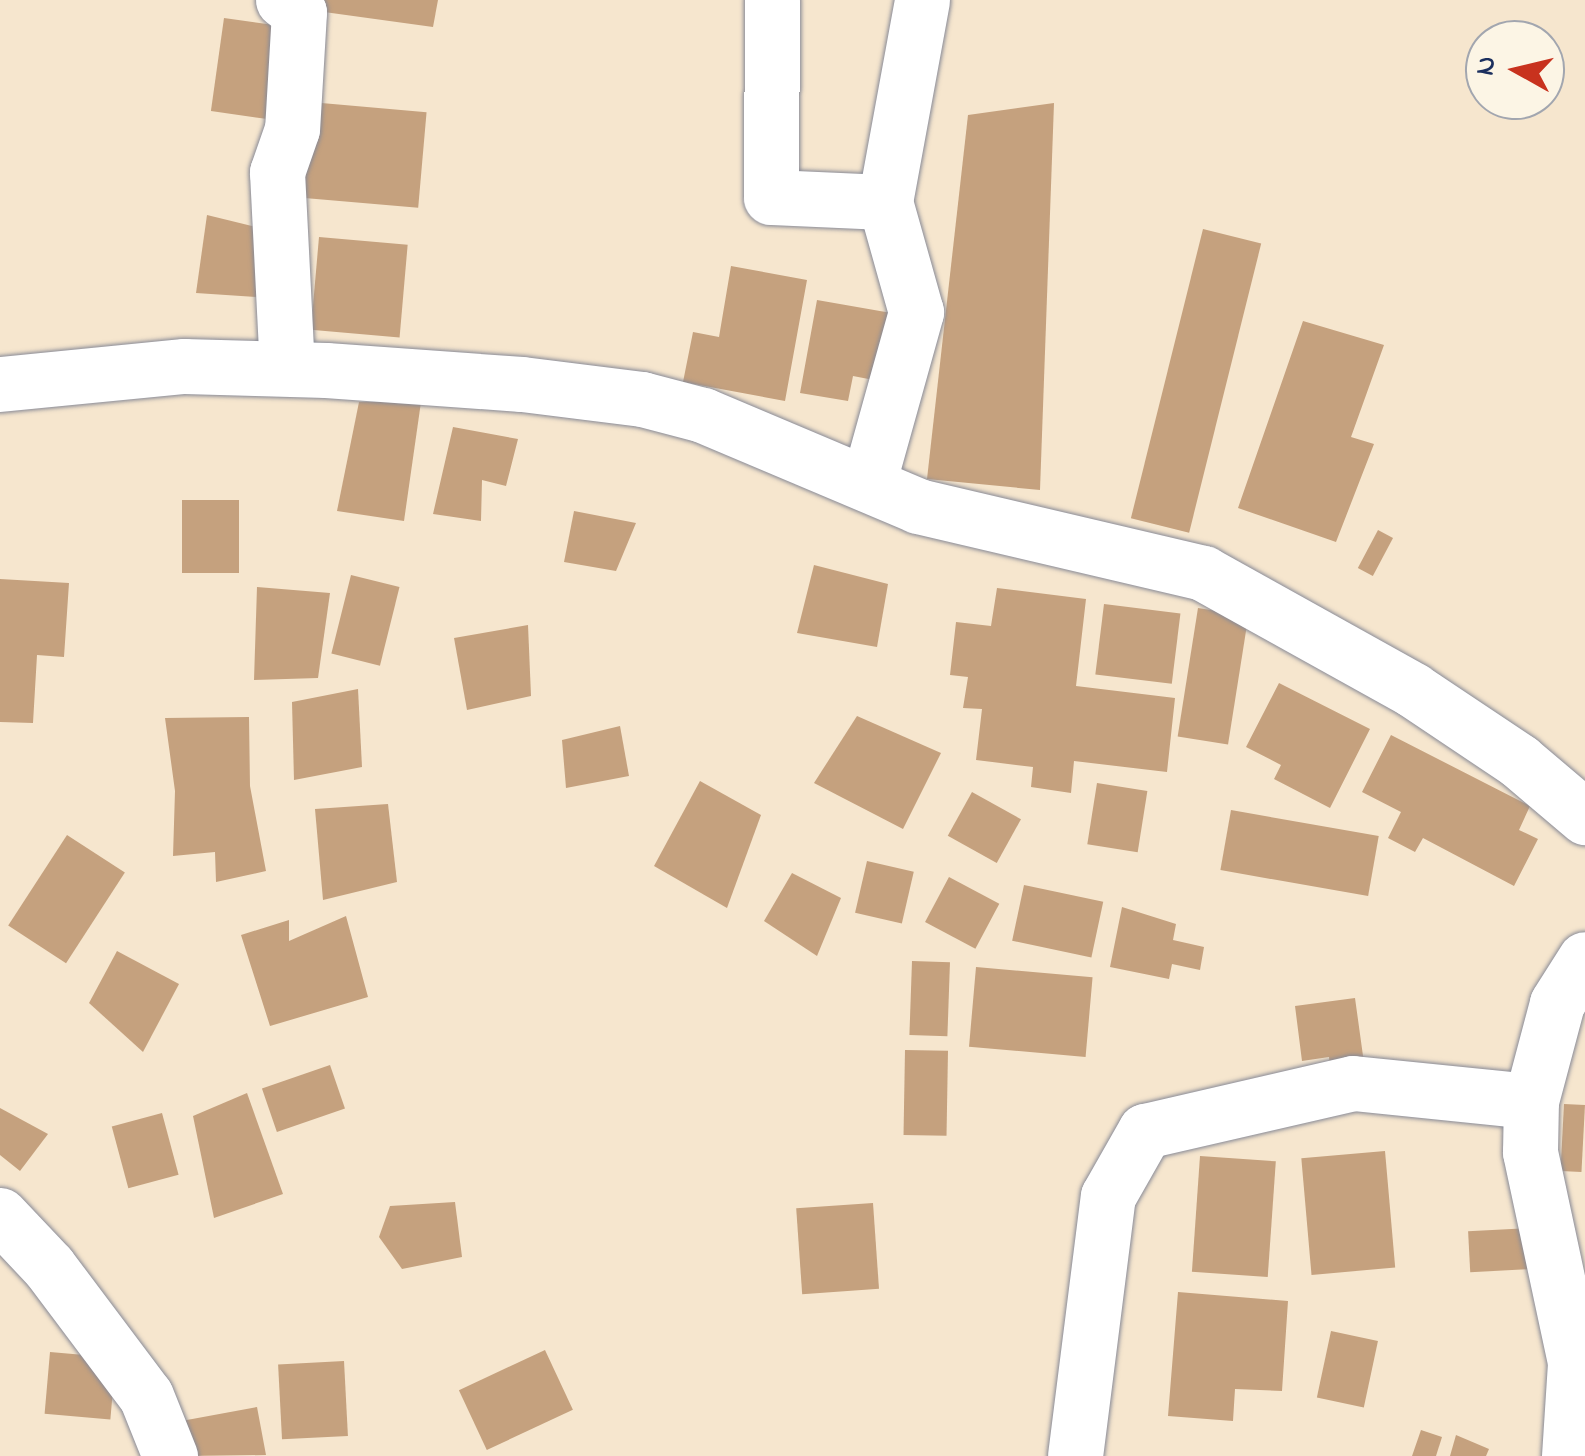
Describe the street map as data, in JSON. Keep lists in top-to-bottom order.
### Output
{
  "north": "left"
}
